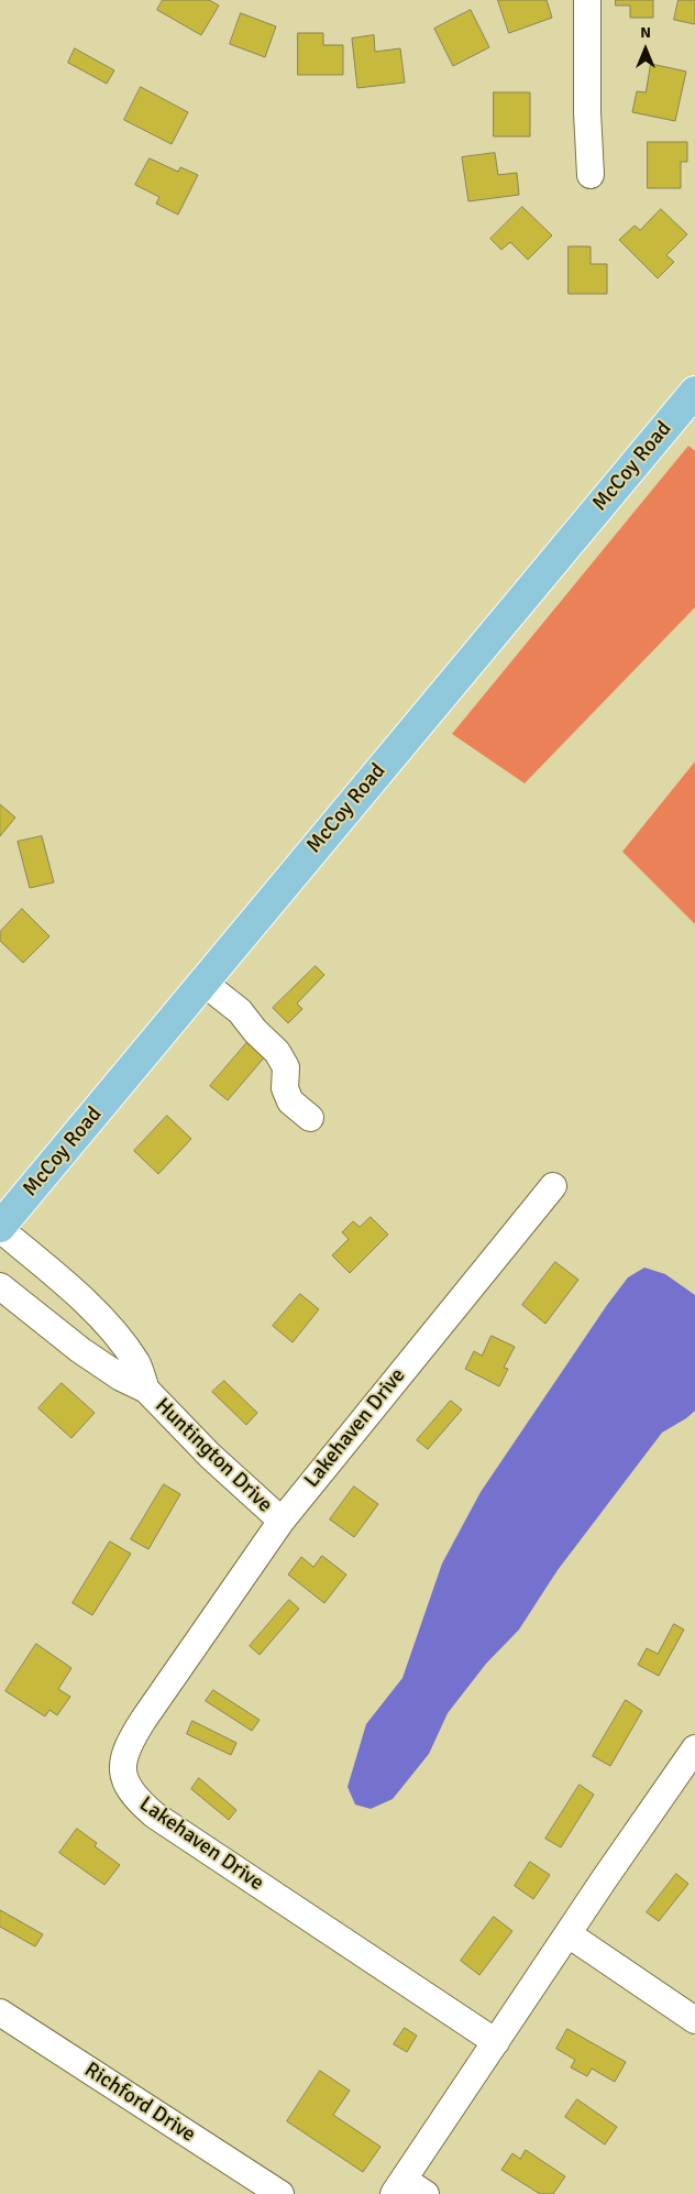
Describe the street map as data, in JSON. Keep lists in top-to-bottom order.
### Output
{
  "streets": {
    "main road": ["McCoy Road"],
    "street": ["Lakehaven Drive", "Huntington Drive", "Richford Drive"]
  },
  "crossings": [
    ["McCoy Road", "Huntington Drive"],
    ["Lakehaven Drive", "Huntington Drive"]
  ],
  "north": "top"
}
